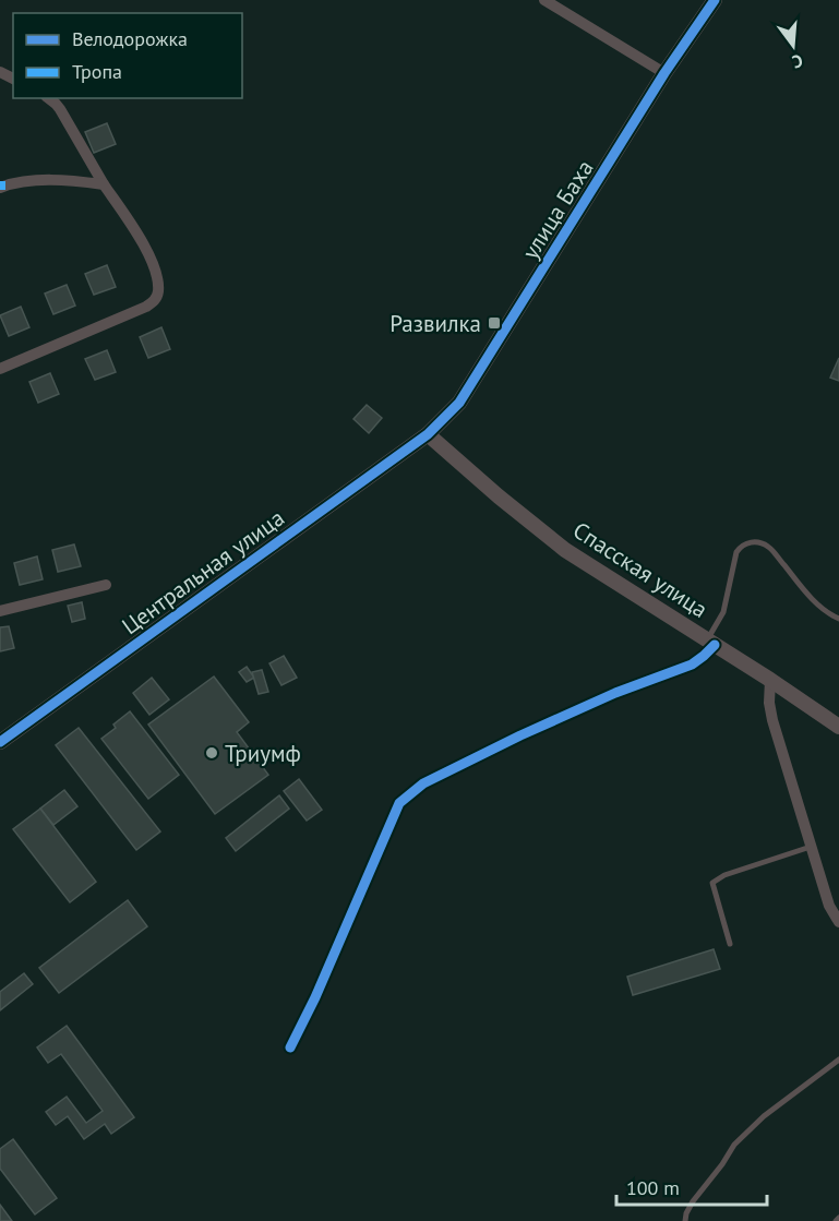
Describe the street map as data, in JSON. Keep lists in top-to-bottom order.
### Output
{
  "streets": {
    "street": ["улица Баха", "Спасская улица", "Центральная улица"]
  },
  "crossings": [
    ["улица Баха", "Спасская улица"],
    ["улица Баха", "Центральная улица"],
    ["Спасская улица", "Центральная улица"]
  ],
  "places": {
    "transit": ["Развилка"],
    "other": ["Триумф"]
  },
  "legend": ["Велодорожка", "Тропа"],
  "scale_bar": "100 m",
  "north": "bottom"
}
